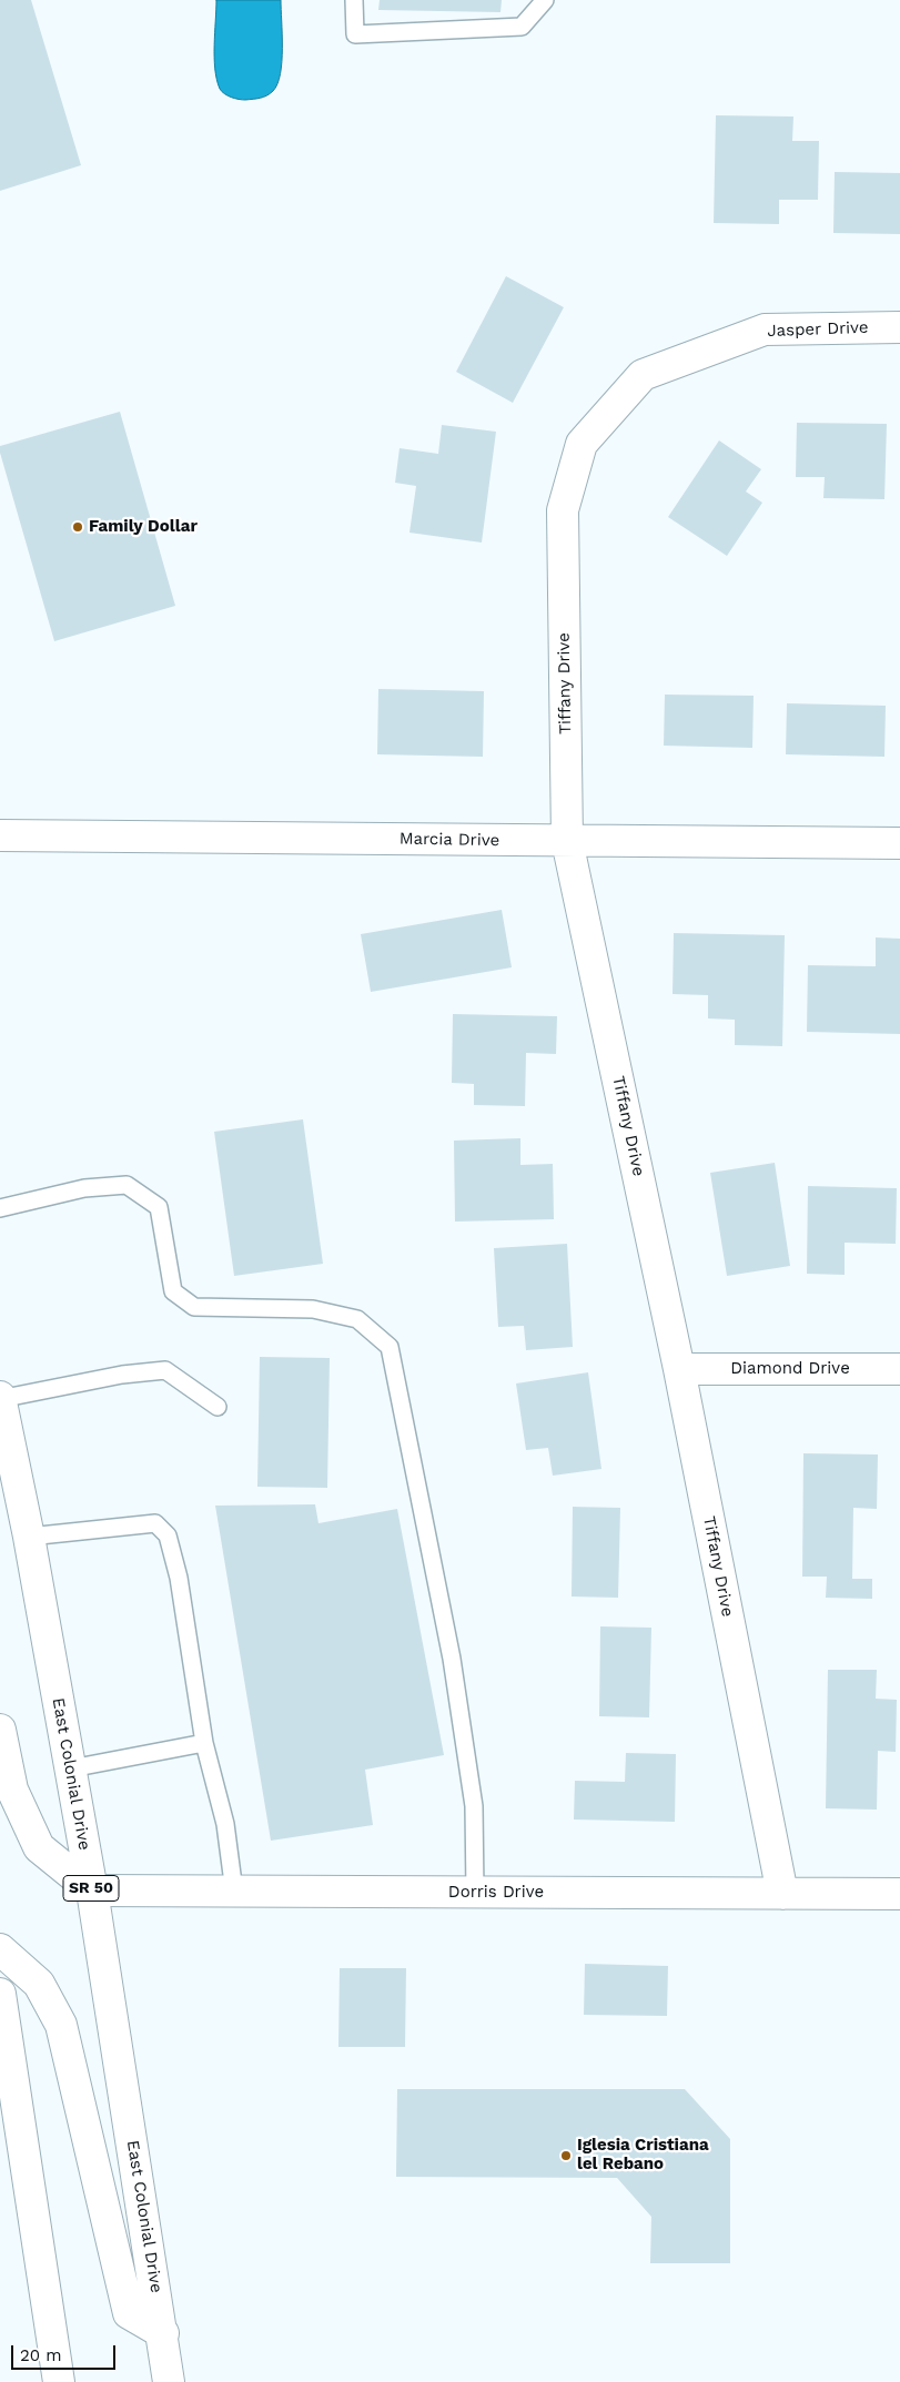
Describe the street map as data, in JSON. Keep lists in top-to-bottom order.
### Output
{
  "streets": {
    "main road": [
      "Jasper Drive",
      "Tiffany Drive",
      "Marcia Drive",
      "Diamond Drive",
      "East Colonial Drive",
      "SR 50",
      "Dorris Drive"
    ]
  },
  "crossings": [
    ["Jasper Drive", "Tiffany Drive"],
    ["Tiffany Drive", "Marcia Drive"],
    ["Tiffany Drive", "Diamond Drive"],
    ["Tiffany Drive", "Dorris Drive"],
    ["East Colonial Drive", "Dorris Drive"]
  ],
  "places": ["Family Dollar", "Iglesia Cristiana lel Rebano"],
  "scale_bar": "20 m"
}
